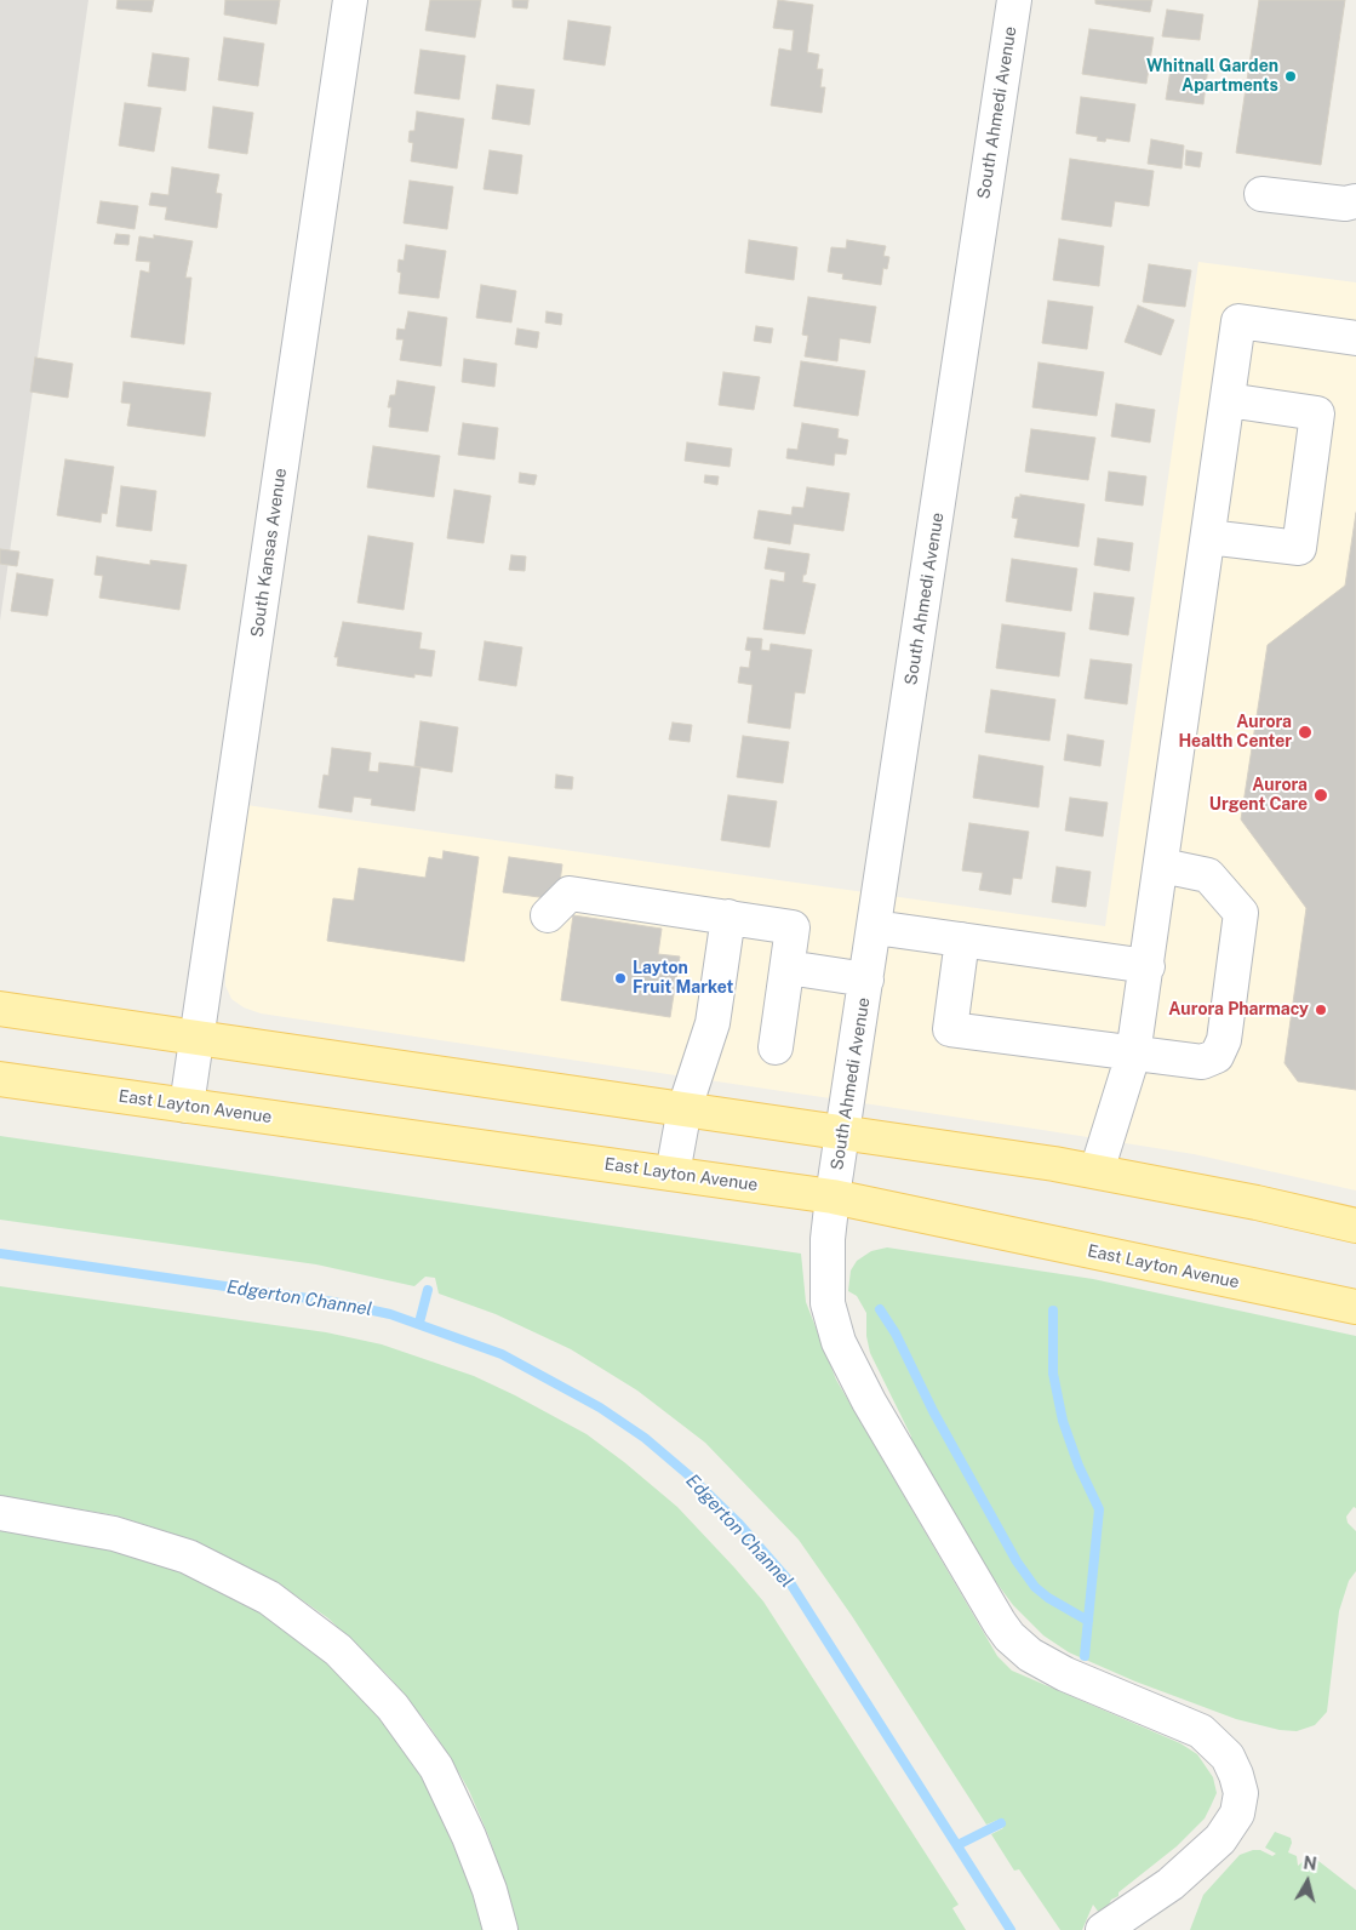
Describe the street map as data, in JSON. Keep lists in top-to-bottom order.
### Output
{
  "streets": {
    "main road": ["East Layton Avenue"],
    "street": ["South Ahmedi Avenue", "South Kansas Avenue"]
  },
  "crossings": [
    ["South Ahmedi Avenue", "East Layton Avenue"],
    ["South Kansas Avenue", "East Layton Avenue"]
  ],
  "water": ["Edgerton Channel"],
  "places": [
    "Whitnall Garden Apartments",
    "Aurora Health Center",
    "Aurora Urgent Care",
    "Layton Fruit Market",
    "Aurora Pharmacy"
  ],
  "north": "top"
}
